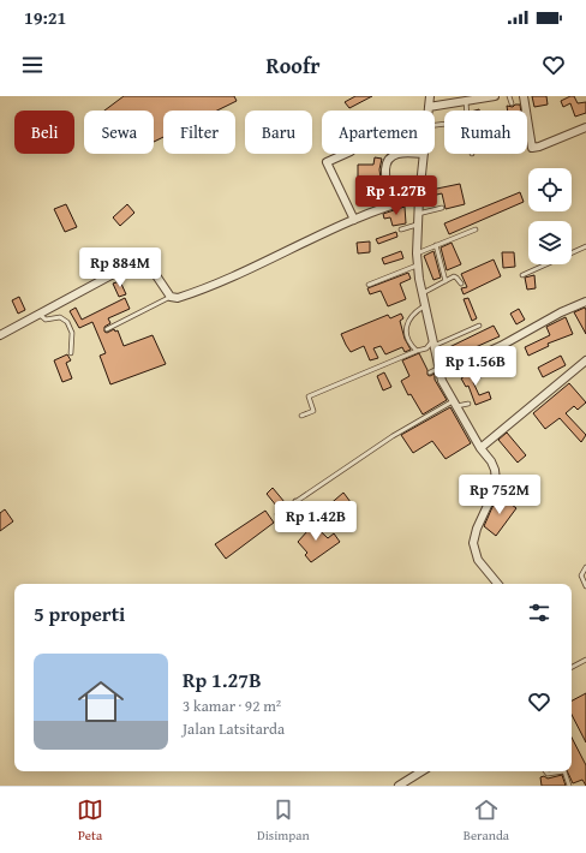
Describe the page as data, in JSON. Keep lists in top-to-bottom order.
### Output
{
  "page": {
    "status": "19:21",
    "header": "Roofr",
    "chip": [
      "Beli",
      "Sewa",
      "Filter",
      "Baru",
      "Apartemen",
      "Rumah"
    ],
    "price": [
      "Rp 1.27B",
      "Rp 884M",
      "Rp 1.56B",
      "Rp 752M",
      "Rp 1.42B"
    ],
    "heading": "5 properti",
    "list": [
      {
        "name": "Rp 1.27B",
        "note": "3 kamar · 92 m² · Jalan Latsitarda"
      }
    ],
    "tabs": ["Peta", "Disimpan", "Beranda"]
  }
}
